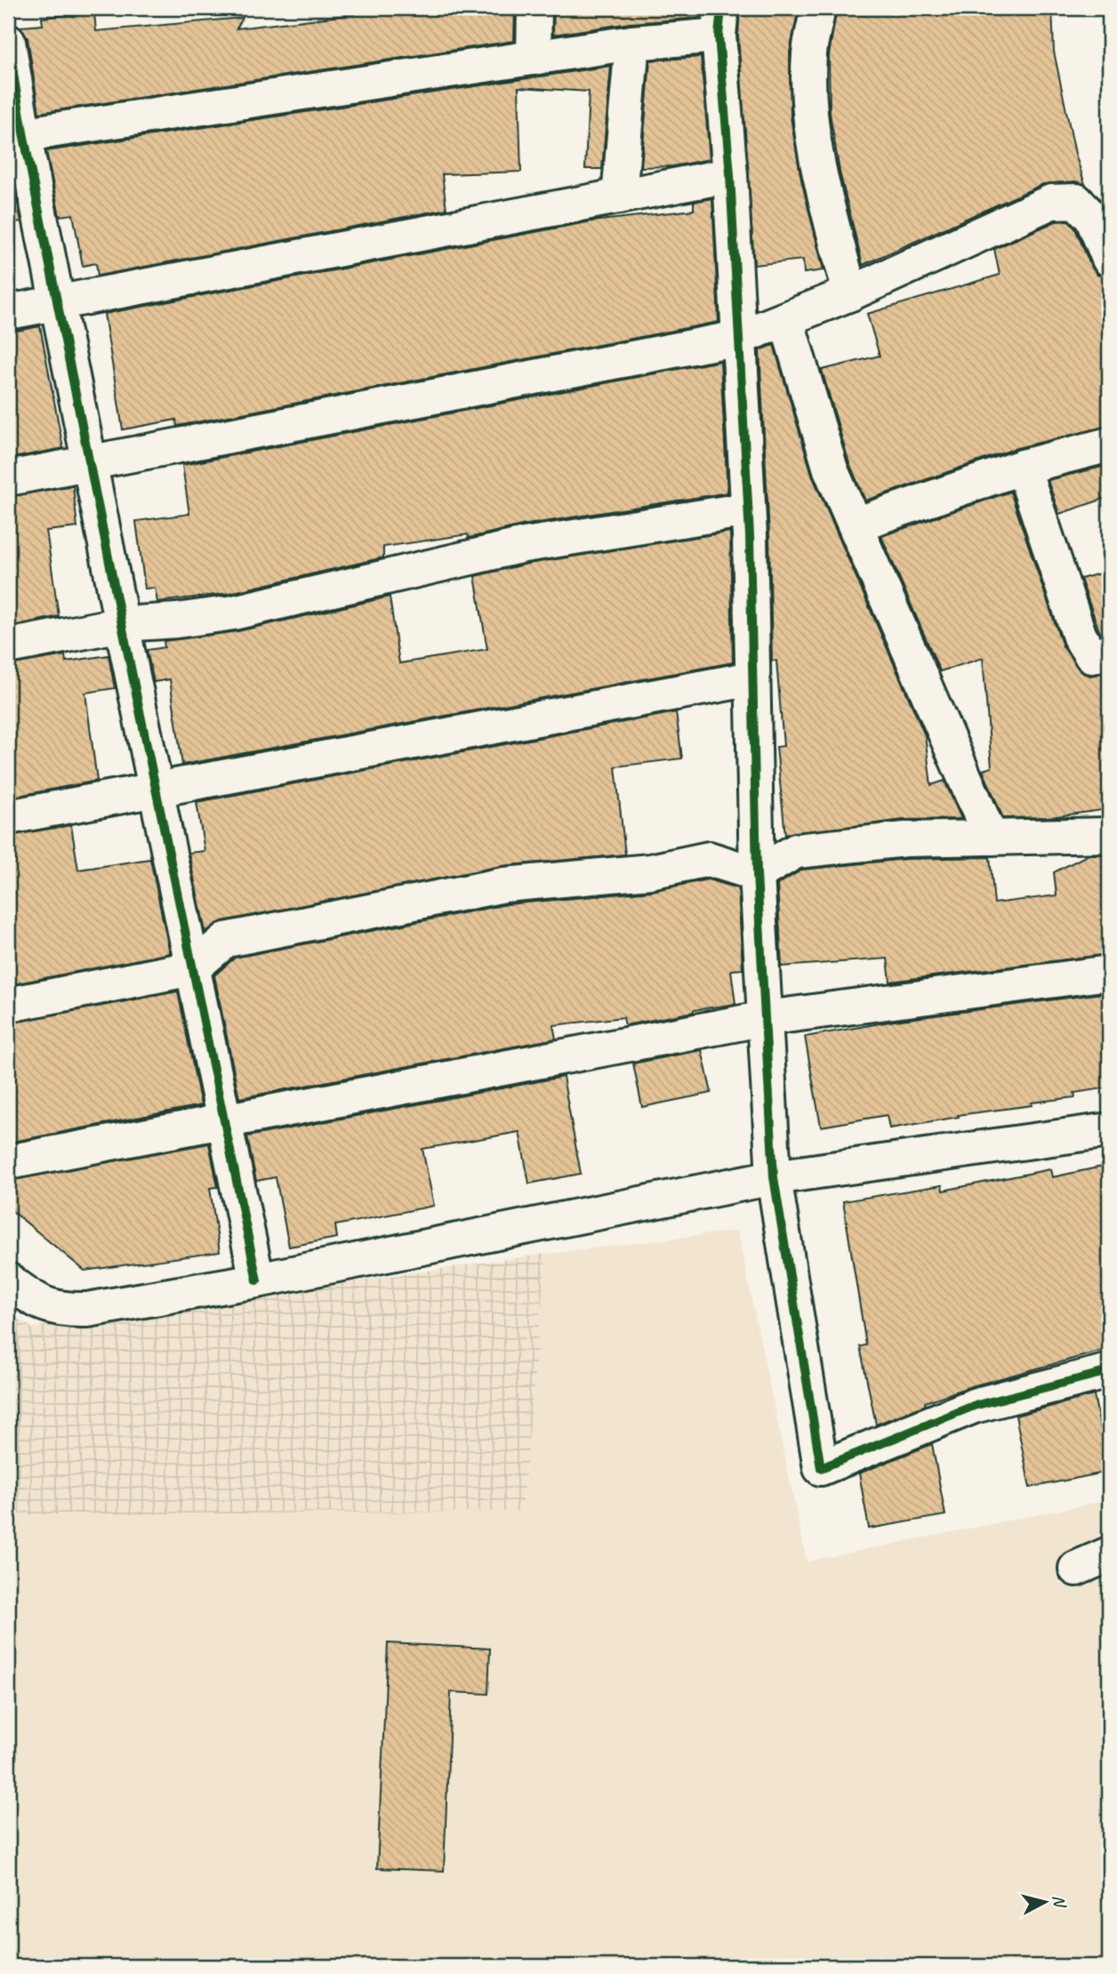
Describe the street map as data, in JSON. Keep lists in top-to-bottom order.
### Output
{
  "north": "right"
}
